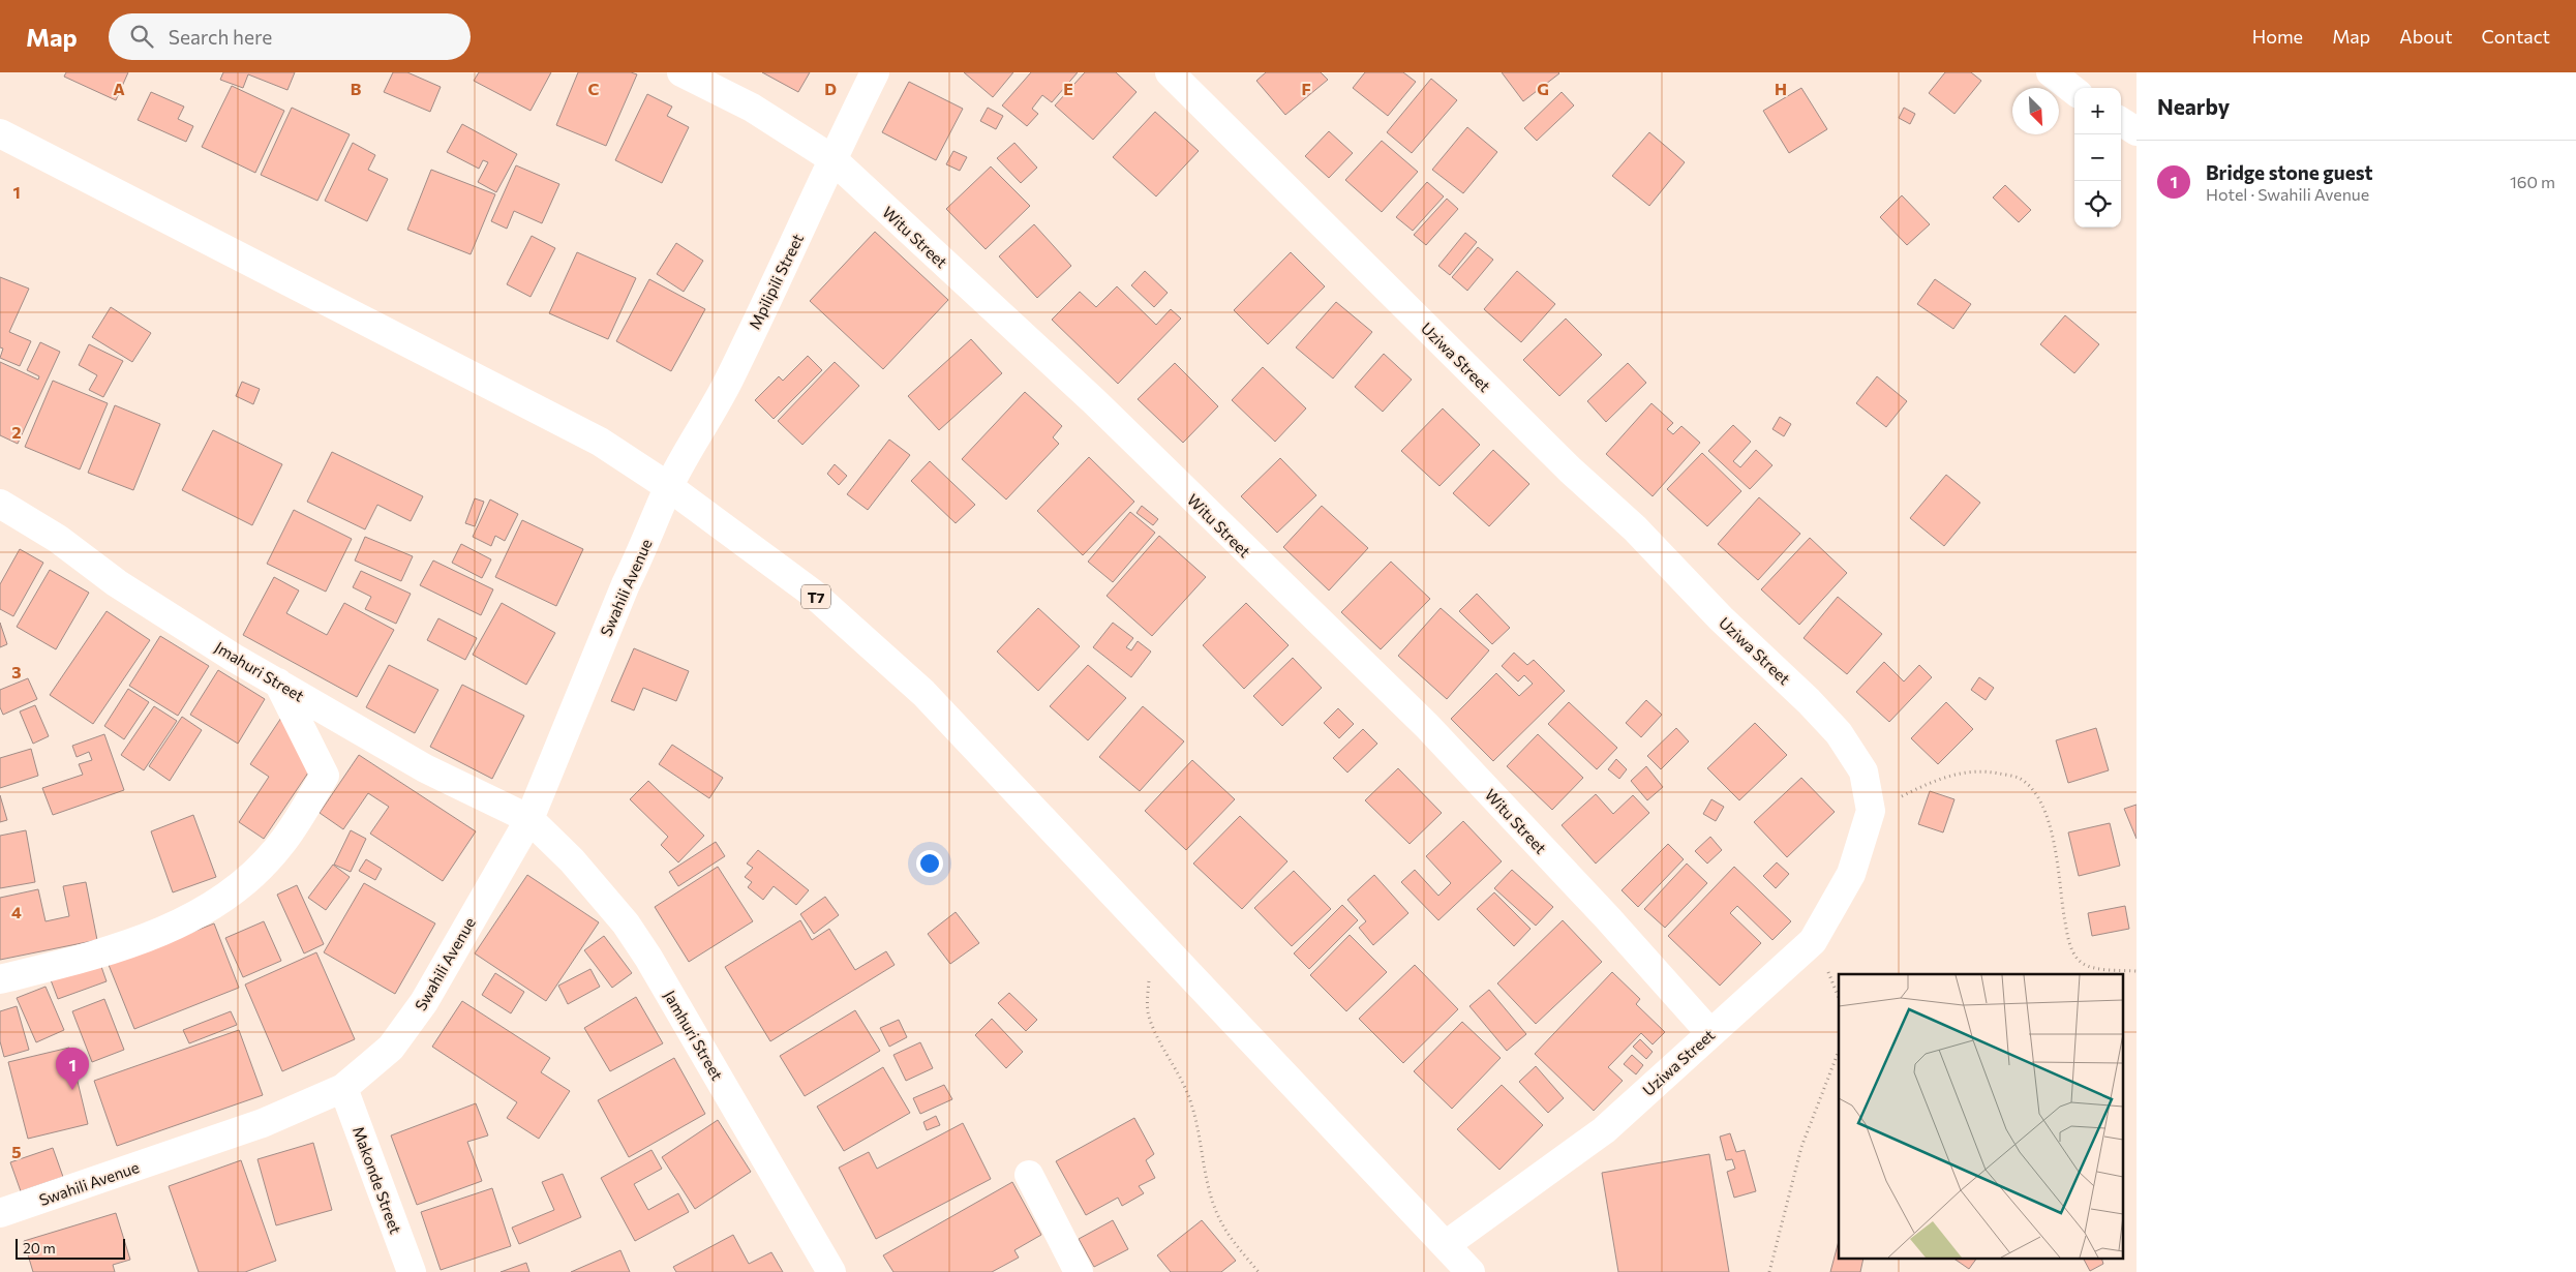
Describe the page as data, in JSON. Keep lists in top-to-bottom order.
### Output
{
  "streets": {
    "main road": [
      "Witu Street",
      "Mpilipili Street",
      "Uziwa Street",
      "Swahili Avenue",
      "T7",
      "Jmahuri Street",
      "Jamhuri Street",
      "Makonde Street"
    ]
  },
  "crossings": [
    ["Witu Street", "Mpilipili Street"],
    ["Witu Street", "Uziwa Street"],
    ["Mpilipili Street", "Swahili Avenue"],
    ["Mpilipili Street", "T7"],
    ["Uziwa Street", "T7"],
    ["Swahili Avenue", "T7"],
    ["Swahili Avenue", "Jmahuri Street"],
    ["Swahili Avenue", "Jamhuri Street"],
    ["Swahili Avenue", "Makonde Street"],
    ["Jmahuri Street", "Jamhuri Street"]
  ],
  "scale_bar": "20 m",
  "north": "bottom right",
  "page": {
    "header": "Map",
    "search": "Search here",
    "nav": [
      "Home",
      "Map",
      "About",
      "Contact"
    ],
    "heading": "Nearby",
    "map_buttons": ["+", "−"],
    "list": [
      {
        "mark": "1",
        "name": "Bridge stone guest",
        "note": "Hotel · Swahili Avenue",
        "value": "160 m"
      }
    ],
    "pins": "1",
    "scale": "20 m"
  },
  "grid": {
    "columns": [
      "A",
      "B",
      "C",
      "D",
      "E",
      "F",
      "G",
      "H"
    ],
    "rows": [
      "1",
      "2",
      "3",
      "4",
      "5"
    ]
  }
}
